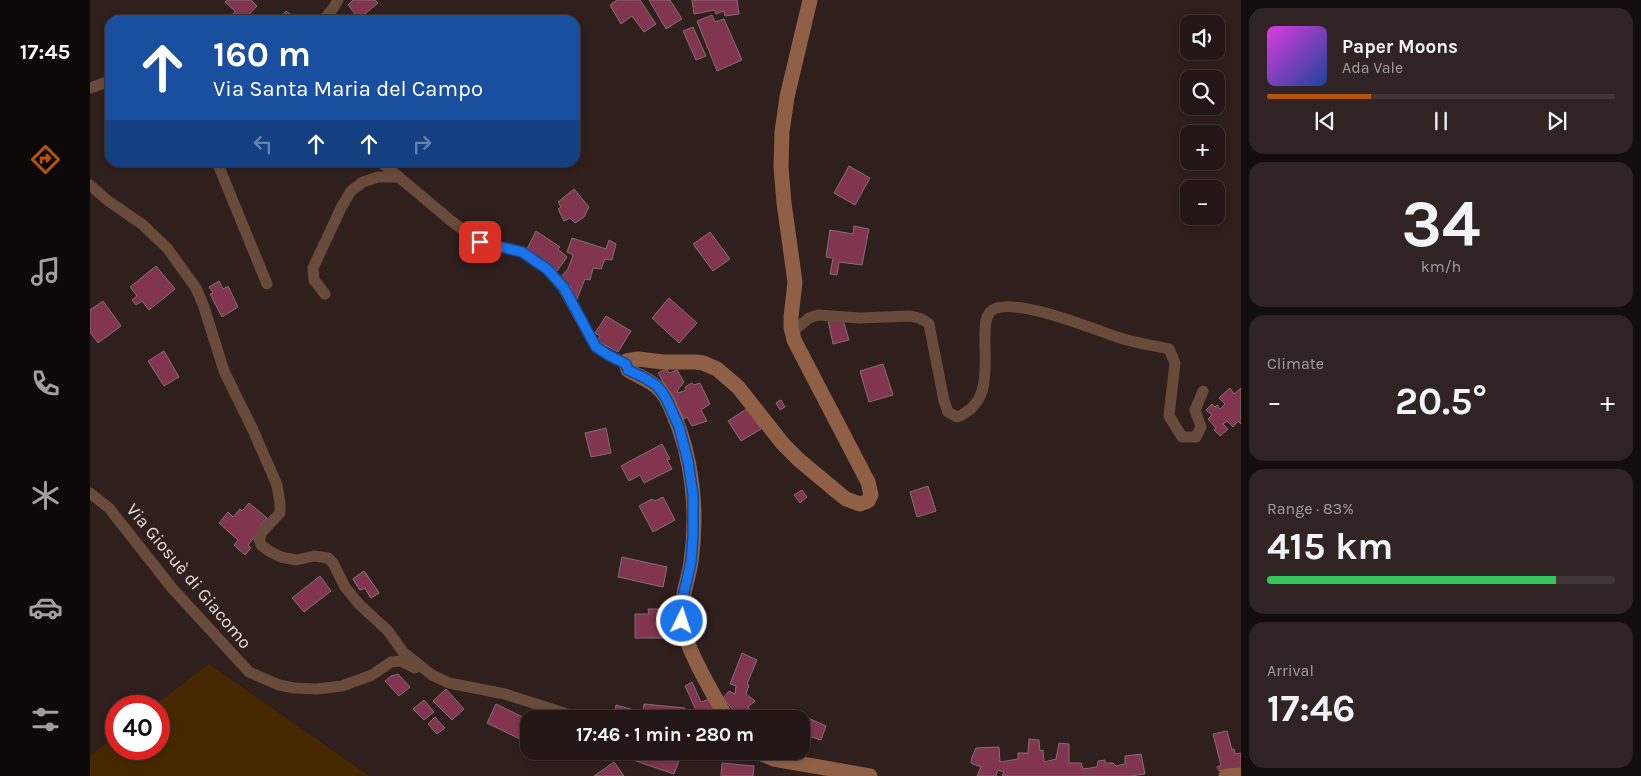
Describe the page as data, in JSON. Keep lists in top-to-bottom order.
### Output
{
  "streets": {
    "street": ["Via Giosuè di Giacomo"]
  },
  "page": {
    "tabs": "17:45",
    "map_buttons": ["+", "−"],
    "turn": ["160 m", "Via Santa Maria del Campo"],
    "song": ["Paper Moons", "Ada Vale"],
    "tile": [
      ["34", "km/h"],
      "Climate",
      ["Range · 83%", "415 km"],
      ["Arrival", "17:46"]
    ],
    "heat": ["−", "20.5°", "+"],
    "limit": "40",
    "trip": "17:46 · 1 min · 280 m"
  }
}
